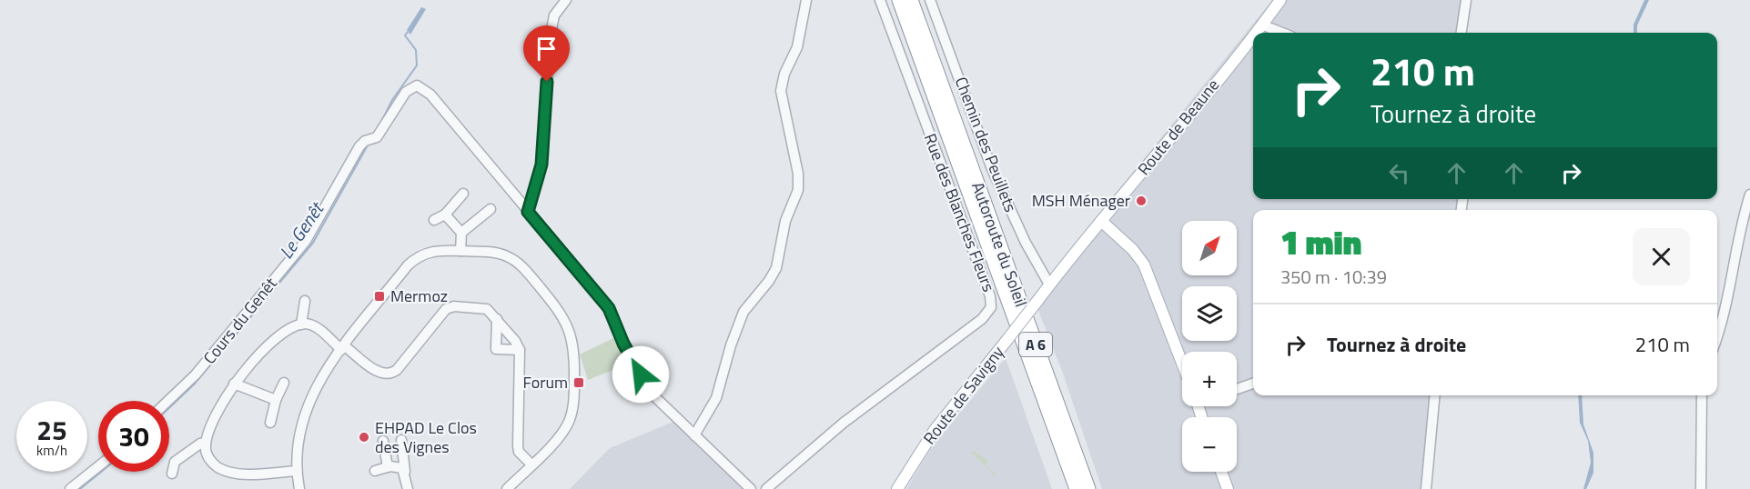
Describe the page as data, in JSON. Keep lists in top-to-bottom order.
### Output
{
  "streets": {
    "highway": ["Autoroute du Soleil", "A 6"],
    "main road": ["Route de Beaune", "Route de Savigny"],
    "street": ["Chemin des Peuillets", "Rue des Blanches Fleurs", "Cours du Genêt"]
  },
  "crossings": [
    ["Route de Beaune", "Route de Savigny"],
    ["Chemin des Peuillets", "Route de Savigny"]
  ],
  "water": ["Le Genêt"],
  "places": {
    "other": ["MSH Ménager", "EHPAD Le Clos des Vignes"],
    "transit": ["Mermoz", "Forum"]
  },
  "north": "top right",
  "page": {
    "turn": ["210 m", "Tournez à droite"],
    "heading": ["1 min", "350 m · 10:39"],
    "map_buttons": ["+", "−"],
    "list": [
      {
        "name": "Tournez à droite",
        "value": "210 m"
      }
    ],
    "speed": "25 km/h",
    "limit": "30"
  }
}
